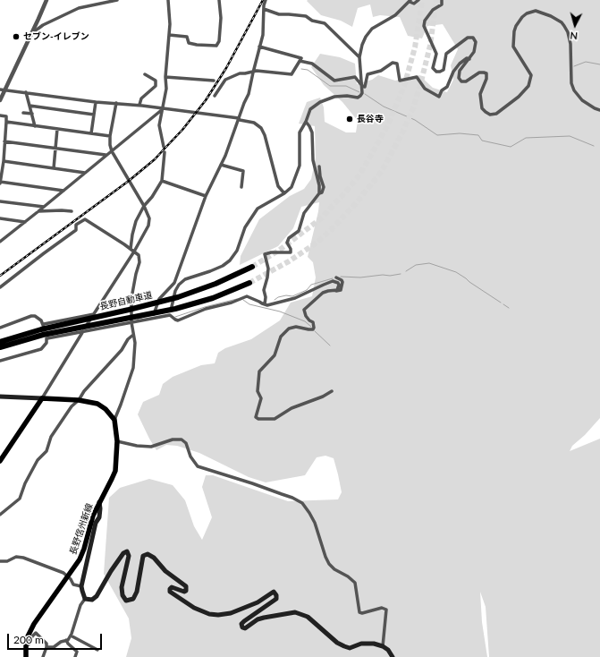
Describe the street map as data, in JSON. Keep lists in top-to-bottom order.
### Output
{
  "streets": {
    "highway": ["長野自動車道"],
    "main road": ["長野信州新線"]
  },
  "places": ["セブン-イレブン", "長谷寺"],
  "scale_bar": "200 m",
  "north": "bottom"
}
